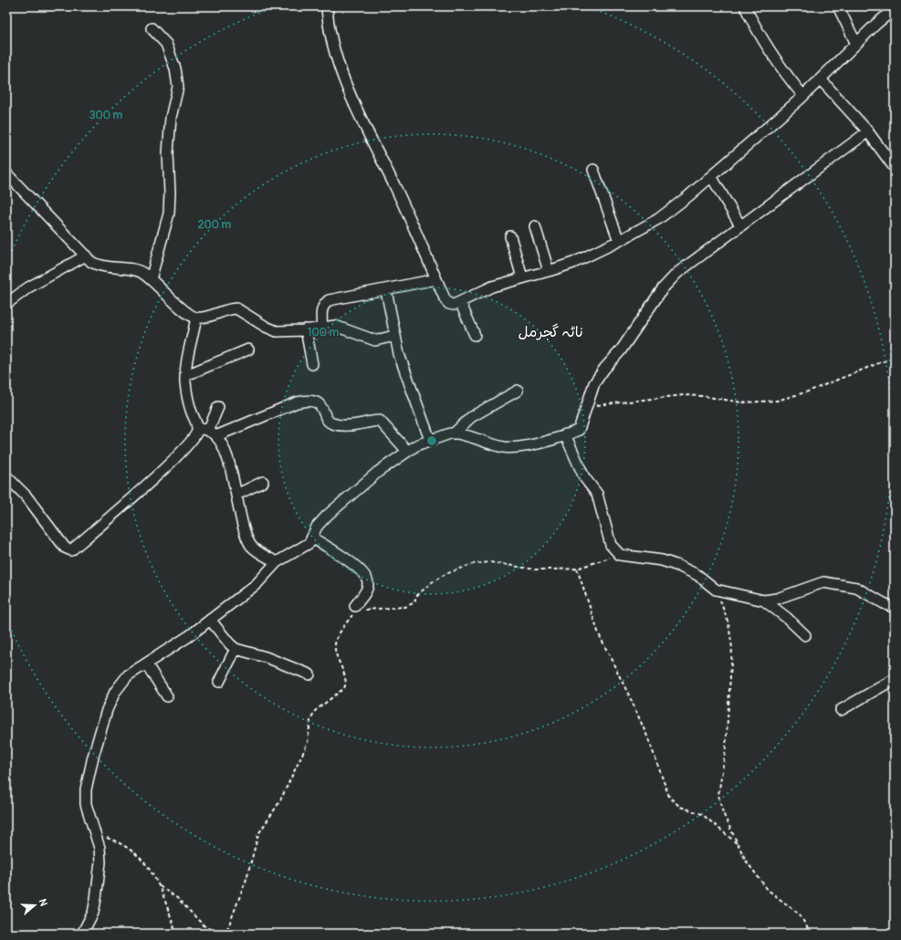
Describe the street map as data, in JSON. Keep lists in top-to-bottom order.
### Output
{
  "districts": ["ناٹہ گجرمل"],
  "north": "right",
  "rings": ["300 m", "200 m", "100 m"]
}
